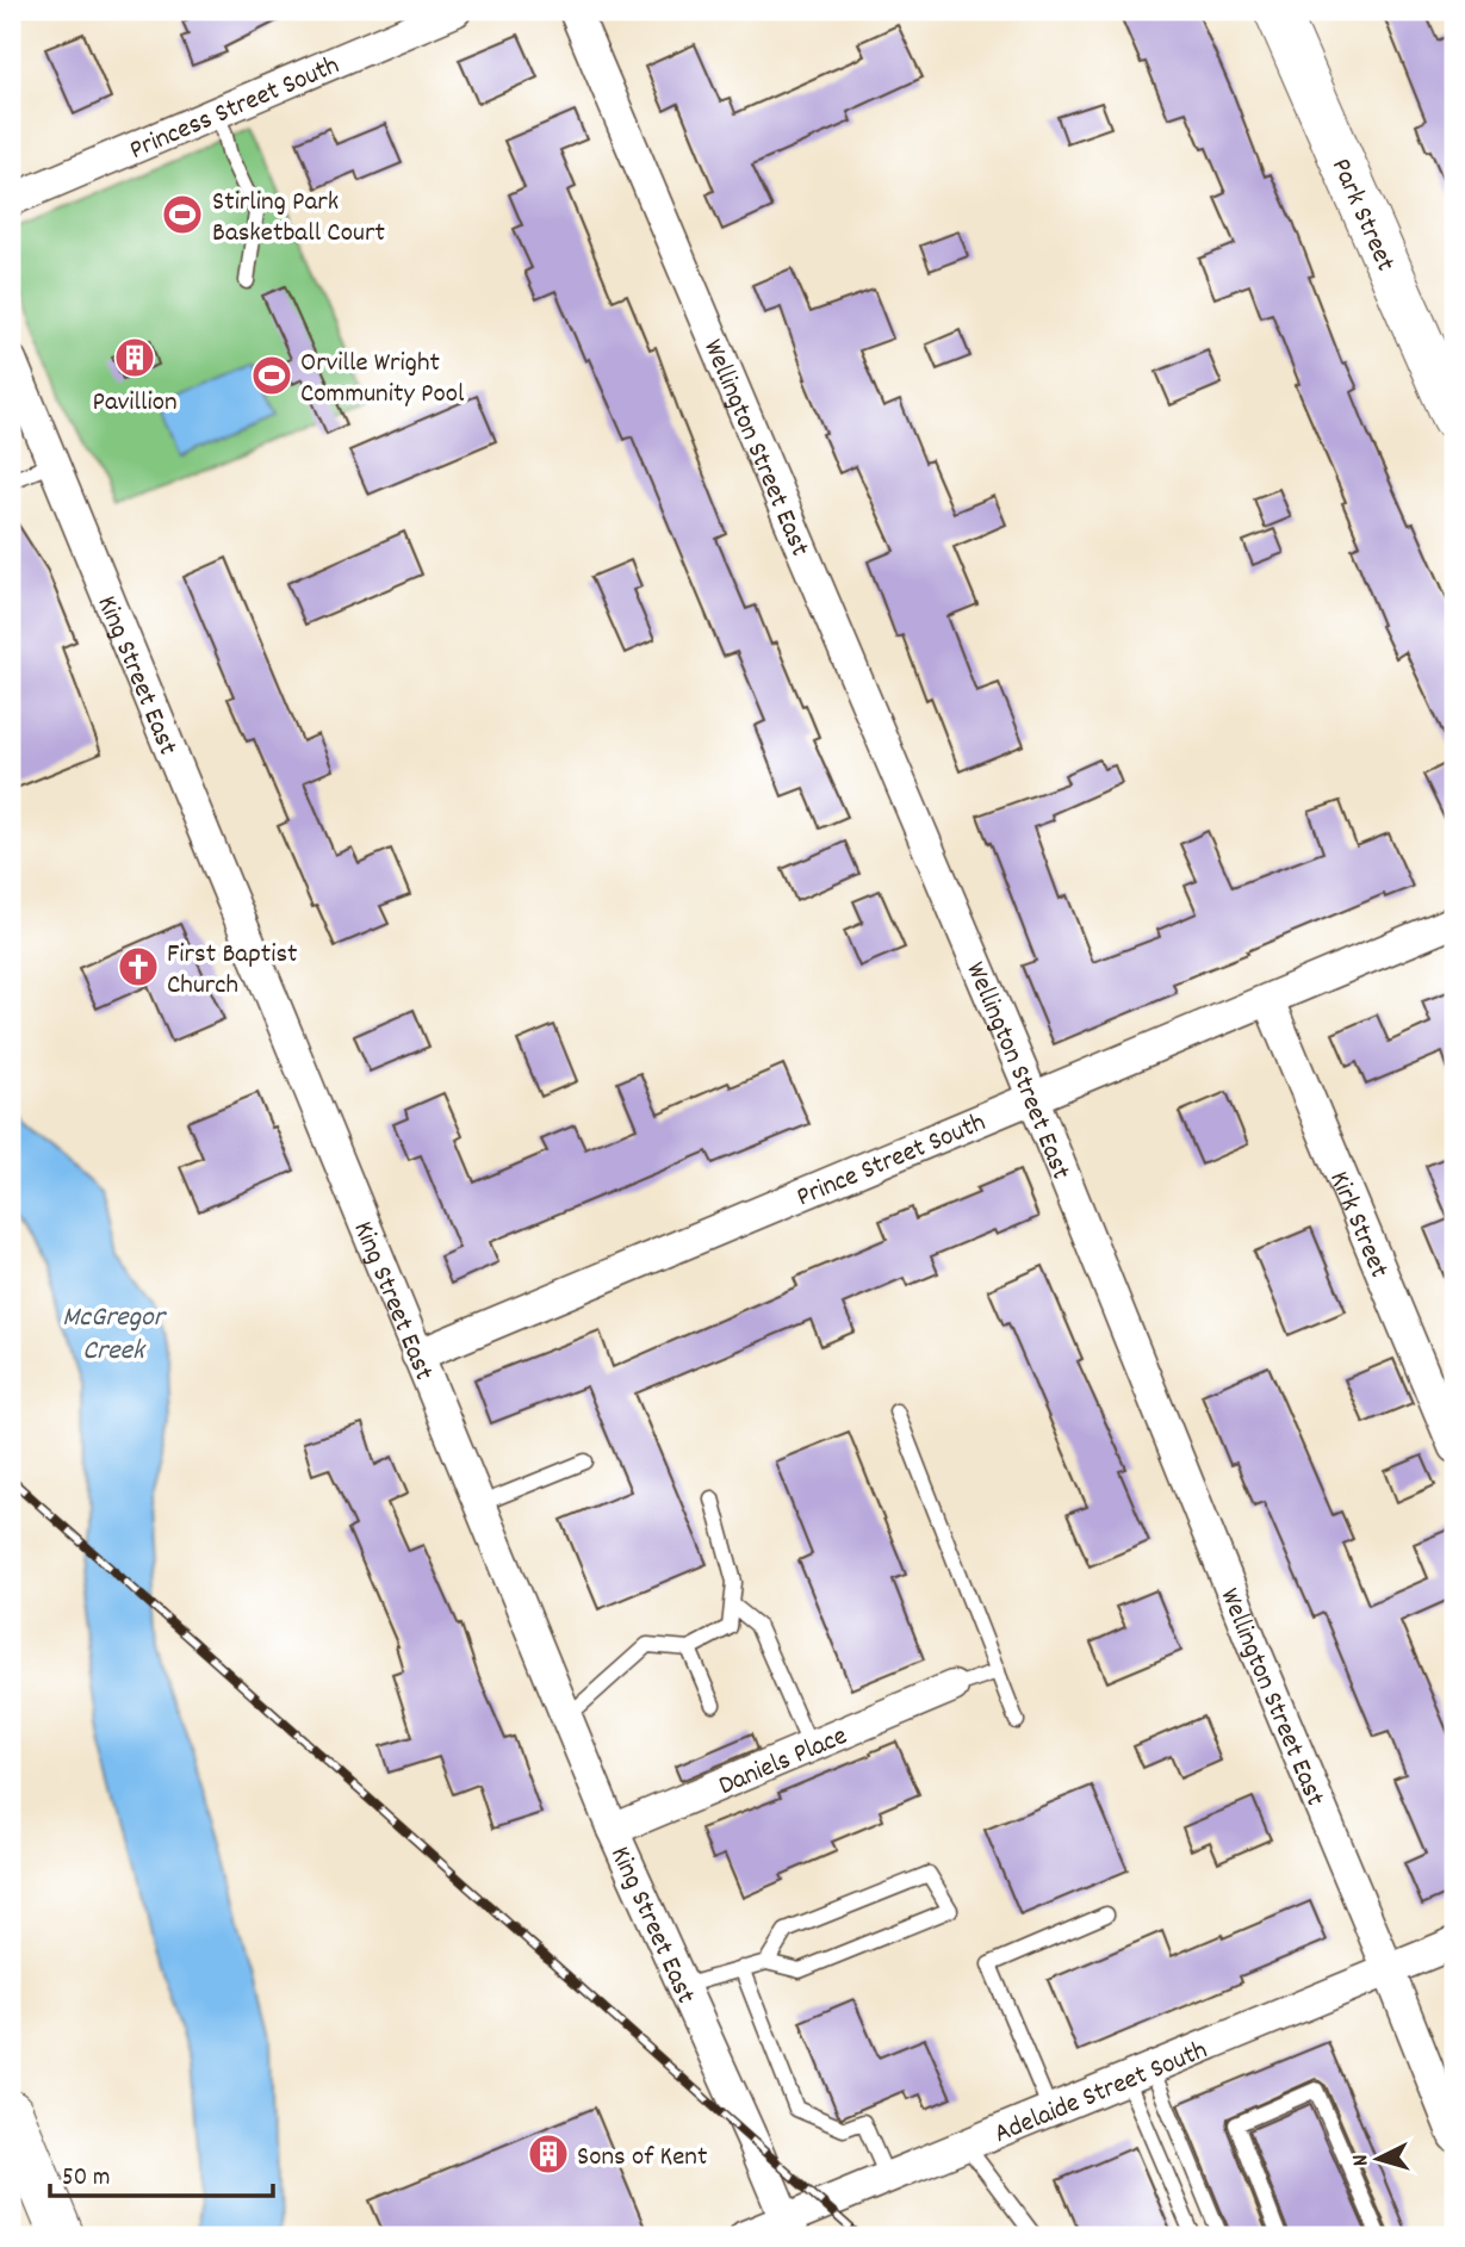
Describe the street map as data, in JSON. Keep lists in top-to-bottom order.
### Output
{
  "streets": {
    "street": [
      "Princess Street South",
      "Park Street",
      "Wellington Street East",
      "King Street East",
      "Prince Street South",
      "Kirk Street",
      "Daniels Place",
      "Adelaide Street South"
    ]
  },
  "crossings": [
    ["Wellington Street East", "Prince Street South"],
    ["Wellington Street East", "Adelaide Street South"],
    ["King Street East", "Prince Street South"],
    ["King Street East", "Daniels Place"],
    ["King Street East", "Adelaide Street South"],
    ["Prince Street South", "Kirk Street"]
  ],
  "water": ["McGregor Creek"],
  "places": {
    "sports": ["Stirling Park Basketball Court", "Orville Wright Community Pool"],
    "building": ["Pavillion", "Sons of Kent"],
    "church": ["First Baptist Church"]
  },
  "scale_bar": "50 m",
  "north": "left"
}
